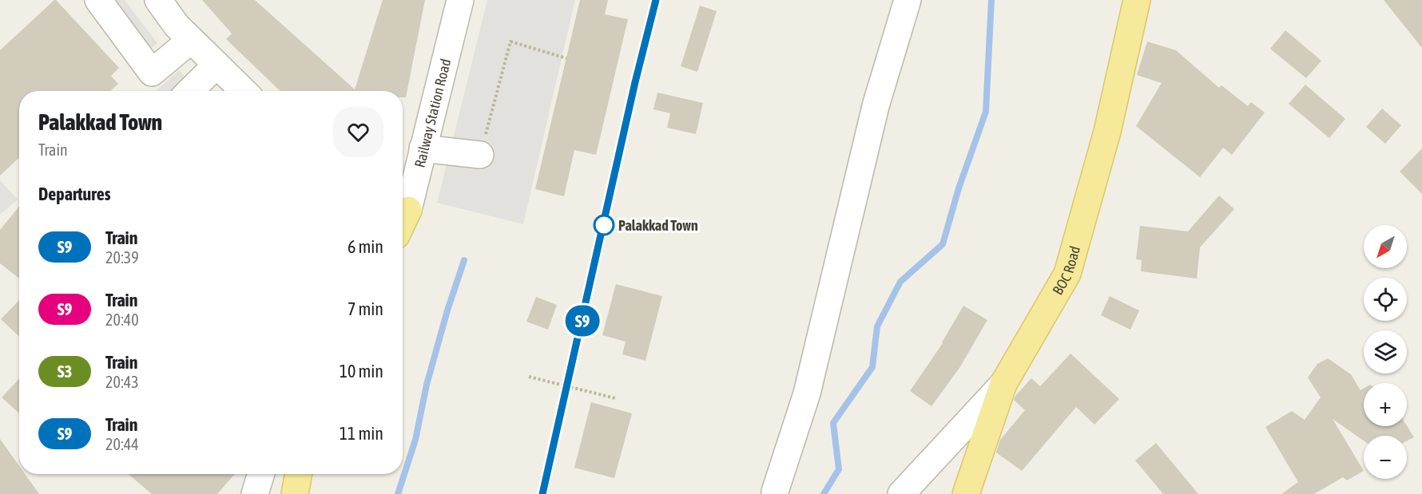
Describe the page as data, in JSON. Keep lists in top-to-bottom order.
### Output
{
  "streets": {
    "main road": ["BOC Road"],
    "street": ["Railway Station Road"]
  },
  "places": ["Palakkad Town"],
  "north": "bottom left",
  "page": {
    "on_map": "S9",
    "heading": [
      ["Palakkad Town", "Train"],
      "Departures"
    ],
    "list": [
      {
        "mark": "S9",
        "name": "Train",
        "note": "20:39",
        "value": "6 min"
      },
      {
        "mark": "S9",
        "name": "Train",
        "note": "20:40",
        "value": "7 min"
      },
      {
        "mark": "S3",
        "name": "Train",
        "note": "20:43",
        "value": "10 min"
      },
      {
        "mark": "S9",
        "name": "Train",
        "note": "20:44",
        "value": "11 min"
      }
    ],
    "map_buttons": ["+", "−"]
  }
}
